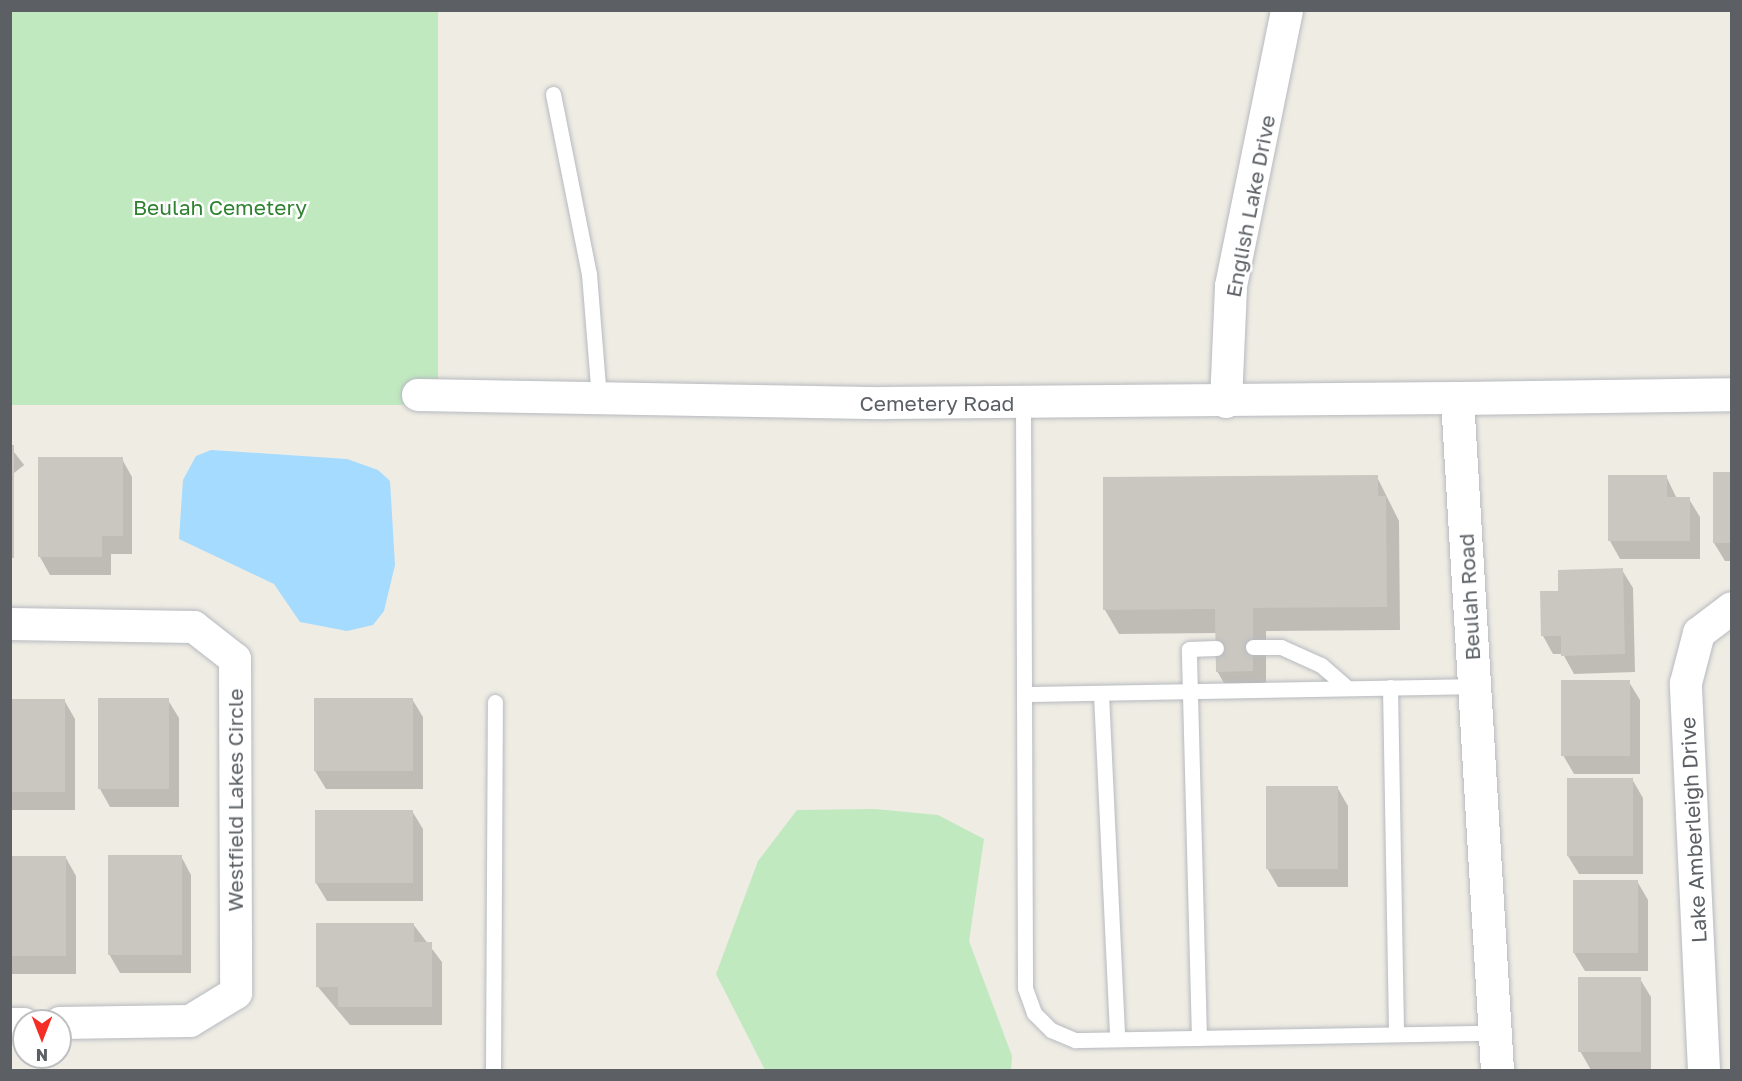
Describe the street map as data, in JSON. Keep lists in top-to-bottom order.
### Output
{
  "streets": {
    "street": [
      "English Lake Drive",
      "Cemetery Road",
      "Beulah Road",
      "Westfield Lakes Circle",
      "Lake Amberleigh Drive"
    ]
  },
  "crossings": [
    ["English Lake Drive", "Cemetery Road"],
    ["Cemetery Road", "Beulah Road"]
  ],
  "parks": ["Beulah Cemetery"],
  "north": "bottom"
}
